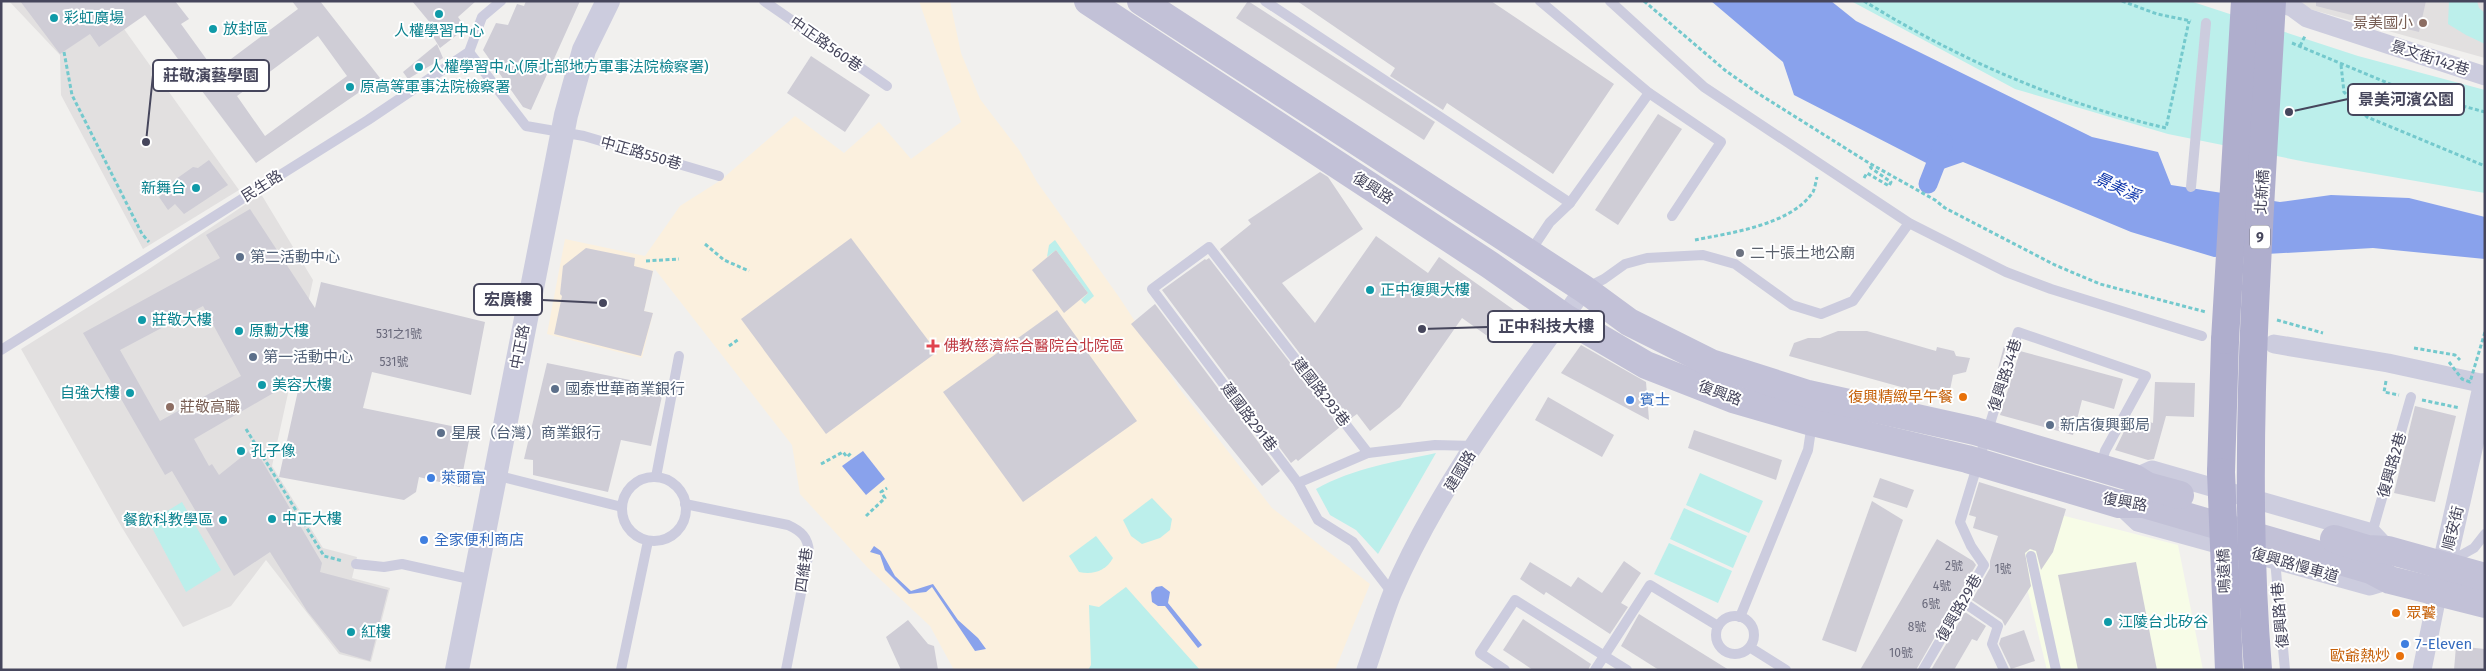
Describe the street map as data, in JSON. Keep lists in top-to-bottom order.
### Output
{
  "streets": {
    "main road": [
      "復興路",
      "北新橋",
      "9",
      "鳴遠橋"
    ],
    "street": [
      "景文街142巷",
      "中正路",
      "建國路",
      "順安街",
      "復興路慢車道"
    ],
    "lane": [
      "中正路560巷",
      "中正路550巷",
      "民生路",
      "復興路34巷",
      "建國路293巷",
      "建國路291巷",
      "復興路2巷",
      "四維巷",
      "復興路29巷",
      "復興路1巷"
    ]
  },
  "crossings": [
    ["景文街142巷", "北新橋"],
    ["中正路550巷", "民生路"],
    ["中正路550巷", "中正路"],
    ["復興路", "復興路34巷"],
    ["復興路", "復興路2巷"],
    ["復興路", "建國路"],
    ["復興路", "順安街"],
    ["復興路", "復興路慢車道"],
    ["復興路", "復興路29巷"],
    ["北新橋", "鳴遠橋"],
    ["復興路34巷", "復興路29巷"],
    ["建國路293巷", "建國路291巷"],
    ["建國路291巷", "建國路"],
    ["復興路慢車道", "復興路1巷"]
  ],
  "water": ["景美溪"],
  "places": {
    "other": [
      "人權學習中心",
      "彩虹廣場",
      "景美國小",
      "放封區",
      "人權學習中心(原北部地方軍事法院檢察署)",
      "原高等軍事法院檢察署",
      "景美河濱公園",
      "莊敬演藝學園",
      "新舞台",
      "二十張土地公廟",
      "第二活動中心",
      "正中復興大樓",
      "宏廣樓",
      "莊敬大樓",
      "正中科技大樓",
      "原勳大樓",
      "第一活動中心",
      "美容大樓",
      "國泰世華商業銀行",
      "自強大樓",
      "復興精緻早午餐",
      "賓士",
      "莊敬高職",
      "新店復興郵局",
      "星展（台灣）商業銀行",
      "孔子像",
      "萊爾富",
      "中正大樓",
      "餐飲科教學區",
      "全家便利商店",
      "眾饕",
      "江陵台北矽谷",
      "紅樓",
      "7-Eleven",
      "歐爺熱炒"
    ],
    "health": ["佛教慈濟綜合醫院台北院區"]
  },
  "house_numbers": [
    "531之1號",
    "531號",
    "2號",
    "1號",
    "4號",
    "6號",
    "8號",
    "10號"
  ]
}
